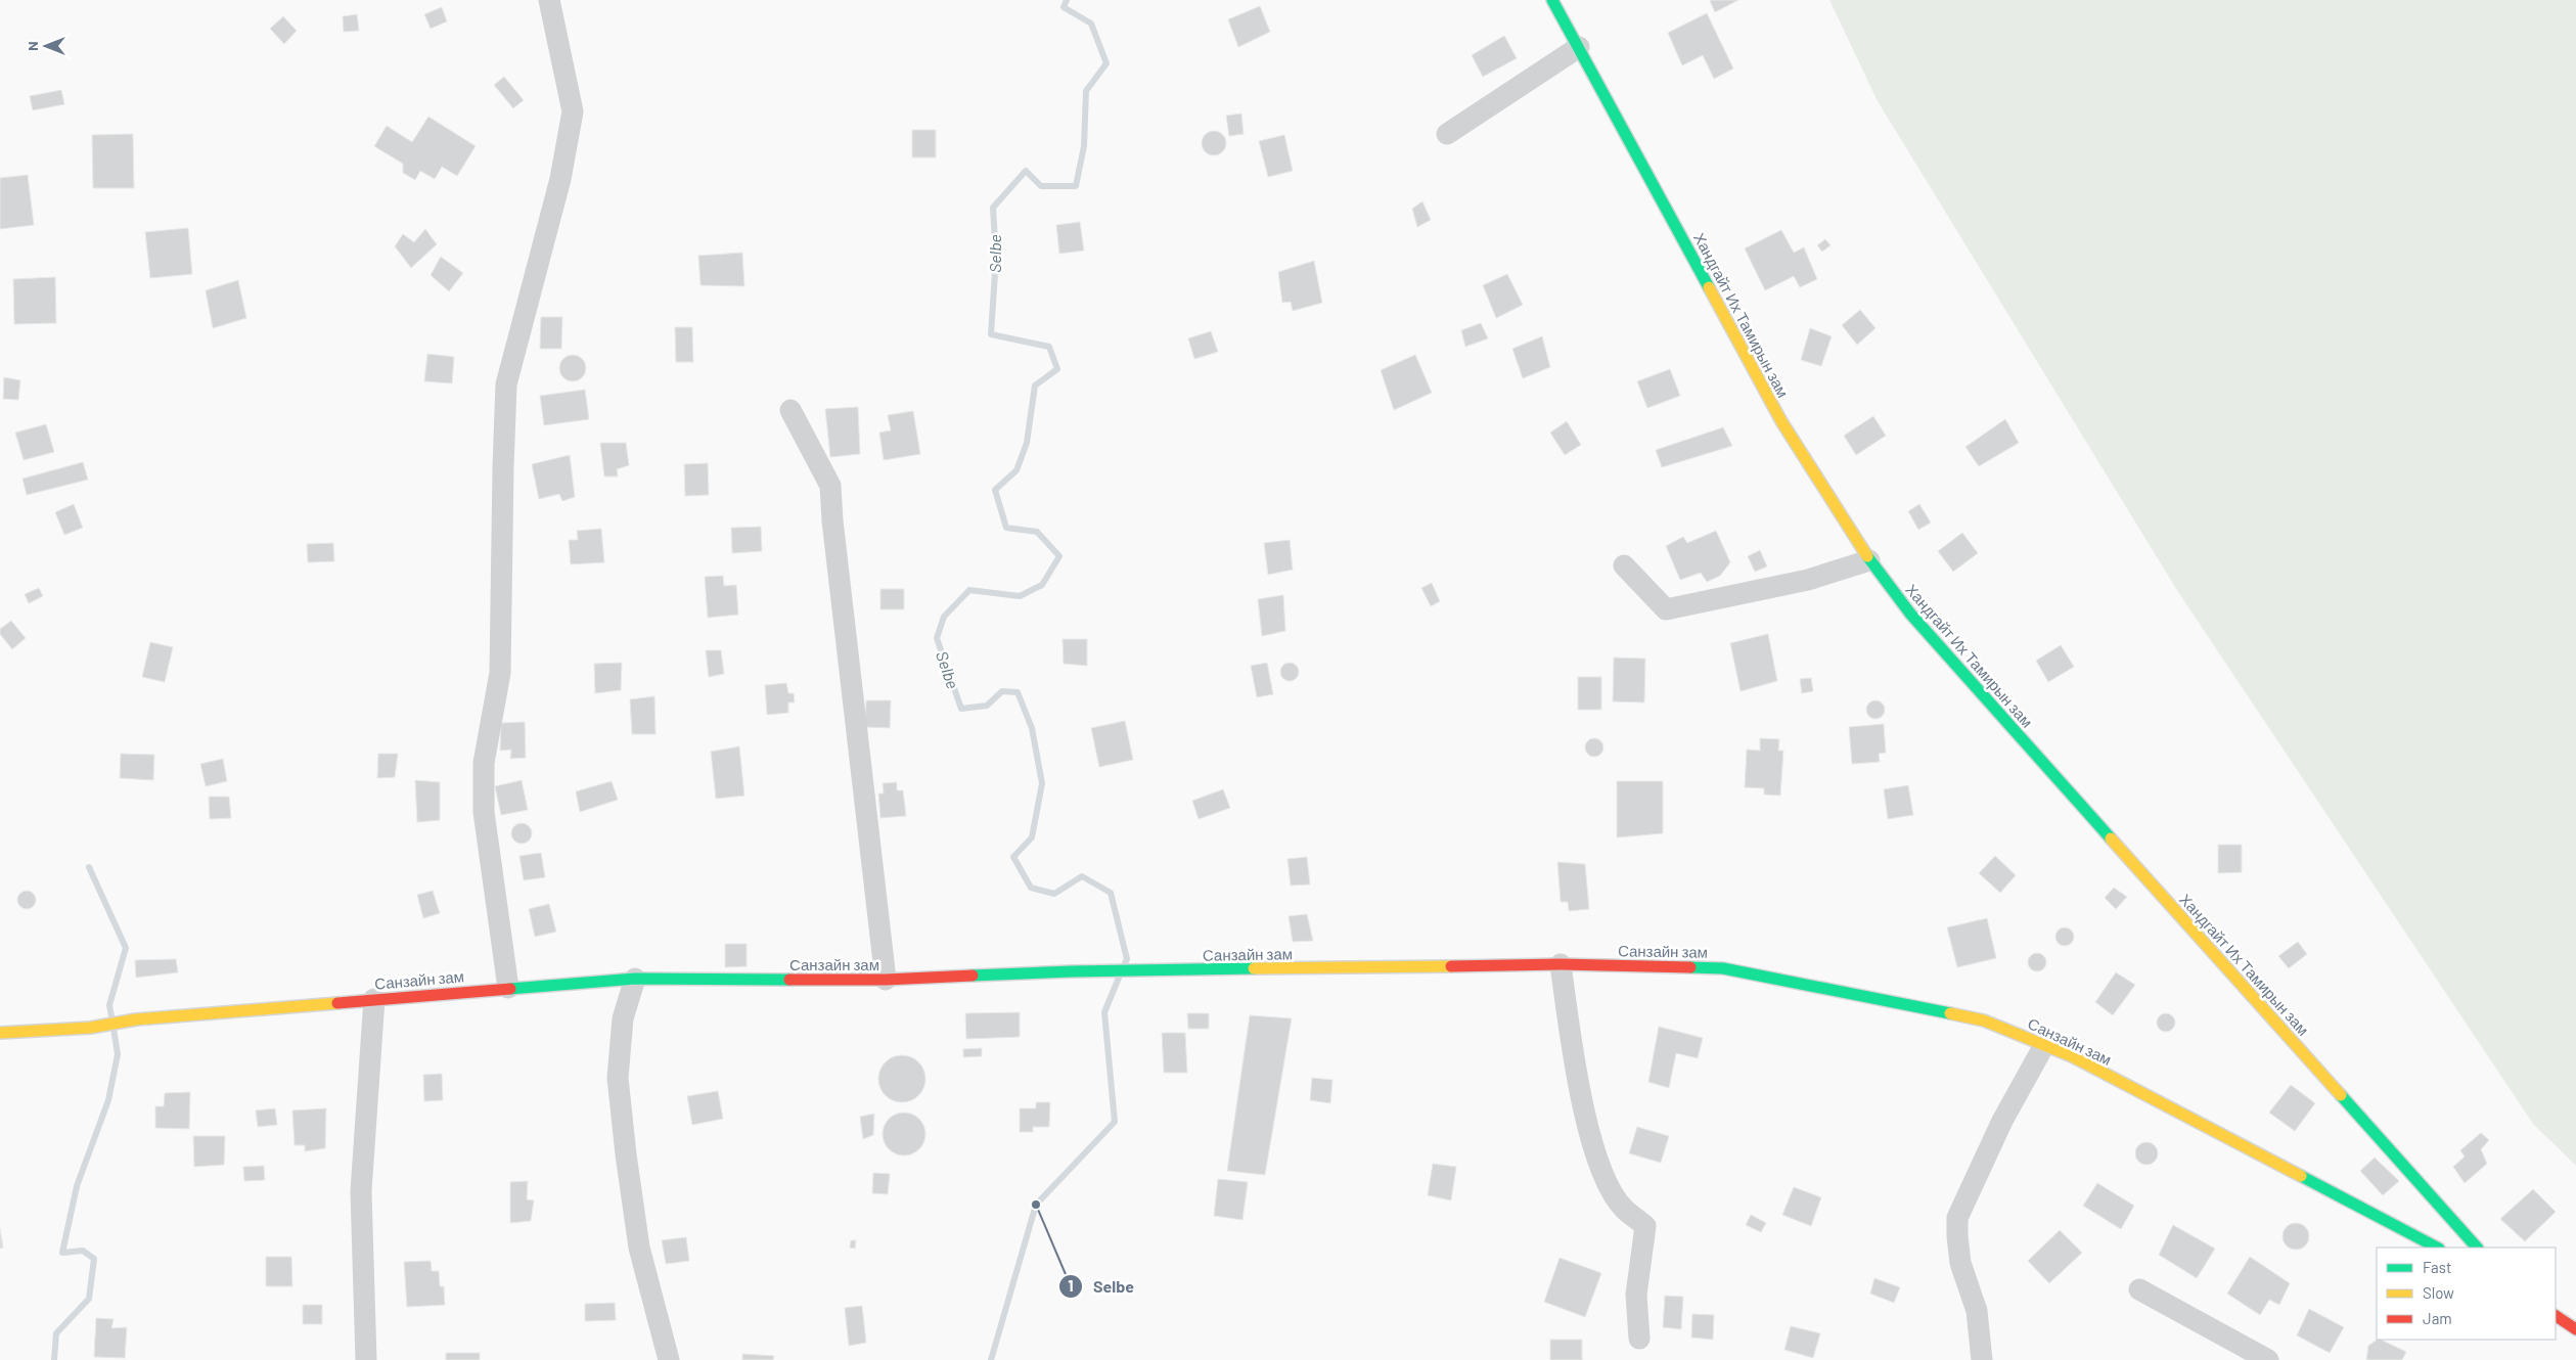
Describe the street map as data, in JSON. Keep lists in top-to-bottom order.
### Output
{
  "streets": {
    "main road": ["Хандгайт Их Тамирын зам", "Санзайн зам"]
  },
  "water": ["Selbe"],
  "places": ["Selbe"],
  "legend": ["Fast", "Slow", "Jam"],
  "north": "left"
}
